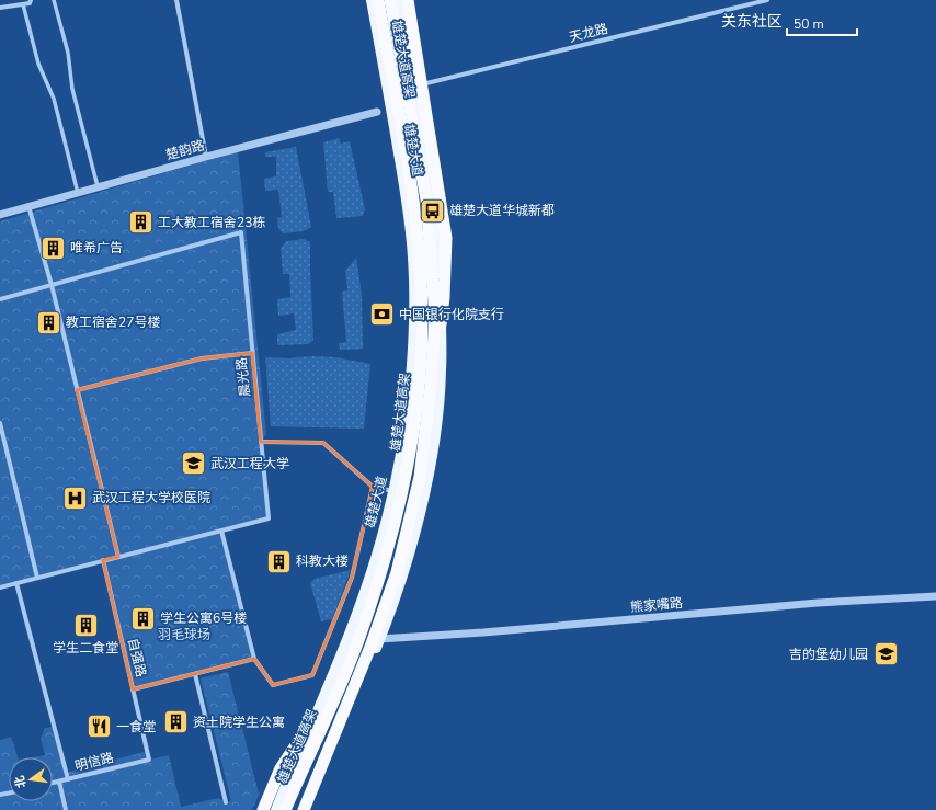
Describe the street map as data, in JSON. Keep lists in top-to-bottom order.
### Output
{
  "streets": {
    "highway": ["雄楚大道高架"],
    "main road": ["雄楚大道"],
    "street": [
      "天龙路",
      "楚韵路",
      "晨光路",
      "熊家嘴路",
      "自强路",
      "明信路"
    ]
  },
  "crossings": [
    ["天龙路", "雄楚大道"],
    ["雄楚大道", "熊家嘴路"],
    ["自强路", "明信路"]
  ],
  "districts": ["关东社区"],
  "parks": ["羽毛球场"],
  "places": {
    "bus stop": ["雄楚大道华城新都"],
    "building": [
      "工大教工宿舍23栋",
      "唯希广告",
      "教工宿舍27号楼",
      "科教大楼",
      "学生公寓6号楼",
      "学生二食堂",
      "资土院学生公寓"
    ],
    "bank": ["中国银行化院支行"],
    "school or university": ["武汉工程大学", "吉的堡幼儿园"],
    "hospital": ["武汉工程大学校医院"],
    "restaurant": ["一食堂"]
  },
  "scale_bar": "50 m",
  "north": "left"
}
